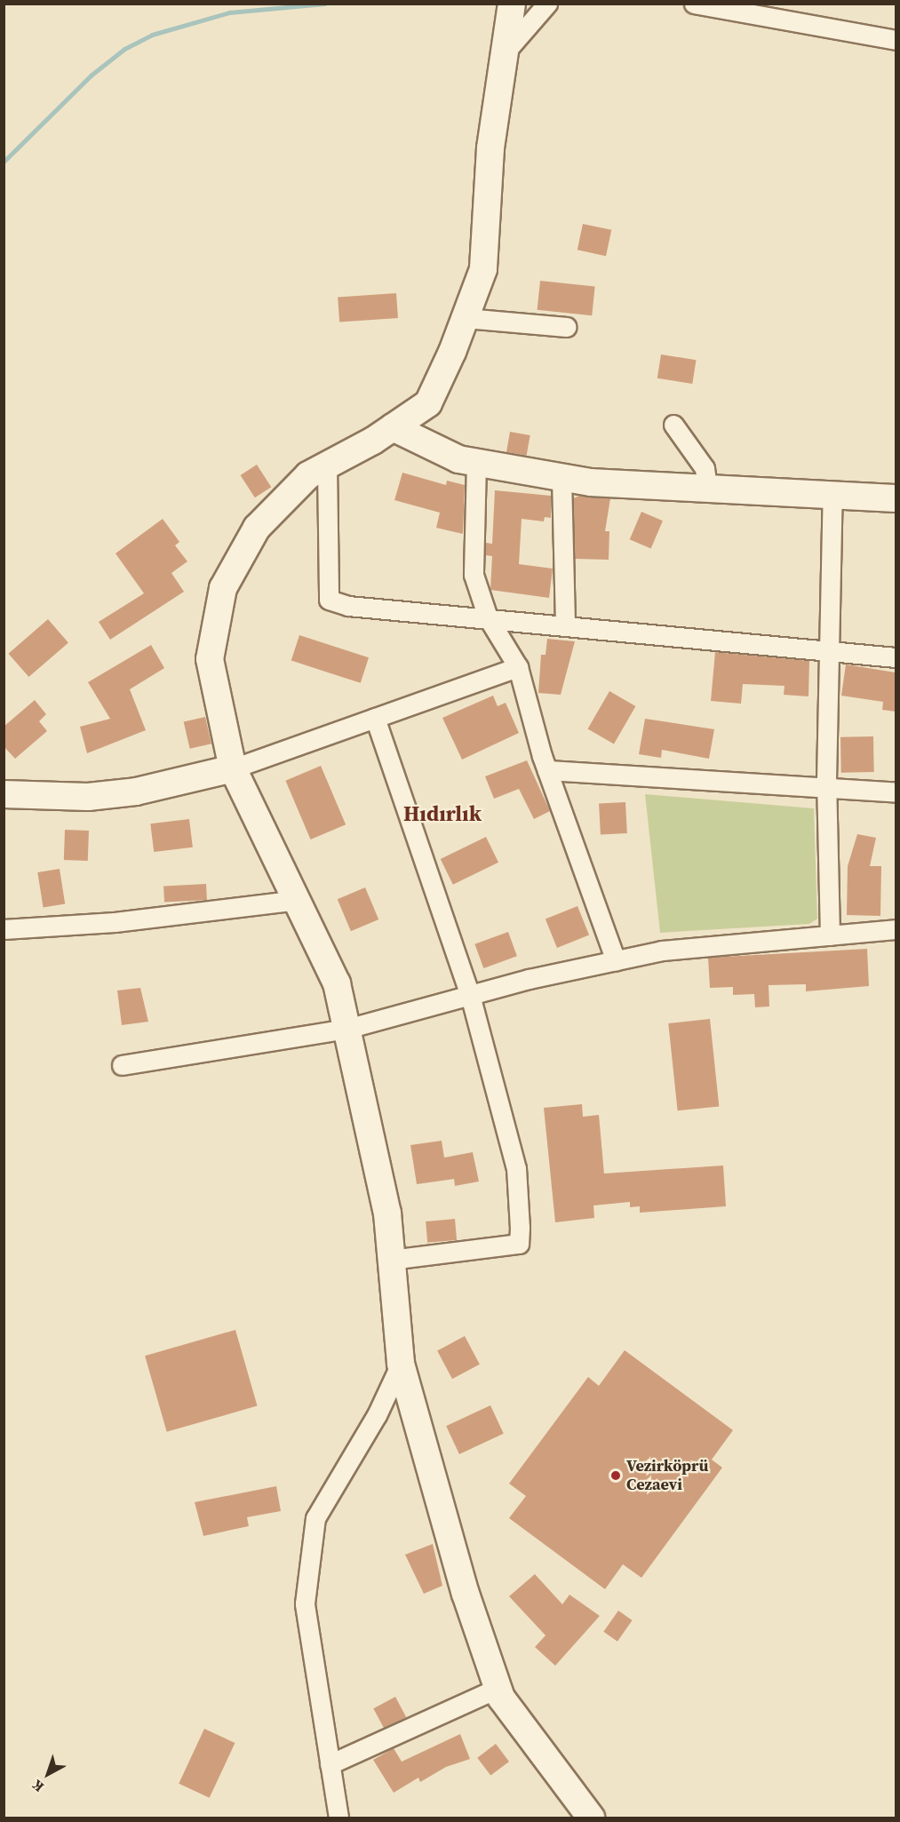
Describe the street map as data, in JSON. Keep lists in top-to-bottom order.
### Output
{
  "districts": ["Hıdırlık"],
  "places": ["Vezirköprü Cezaevi"],
  "north": "bottom left"
}
